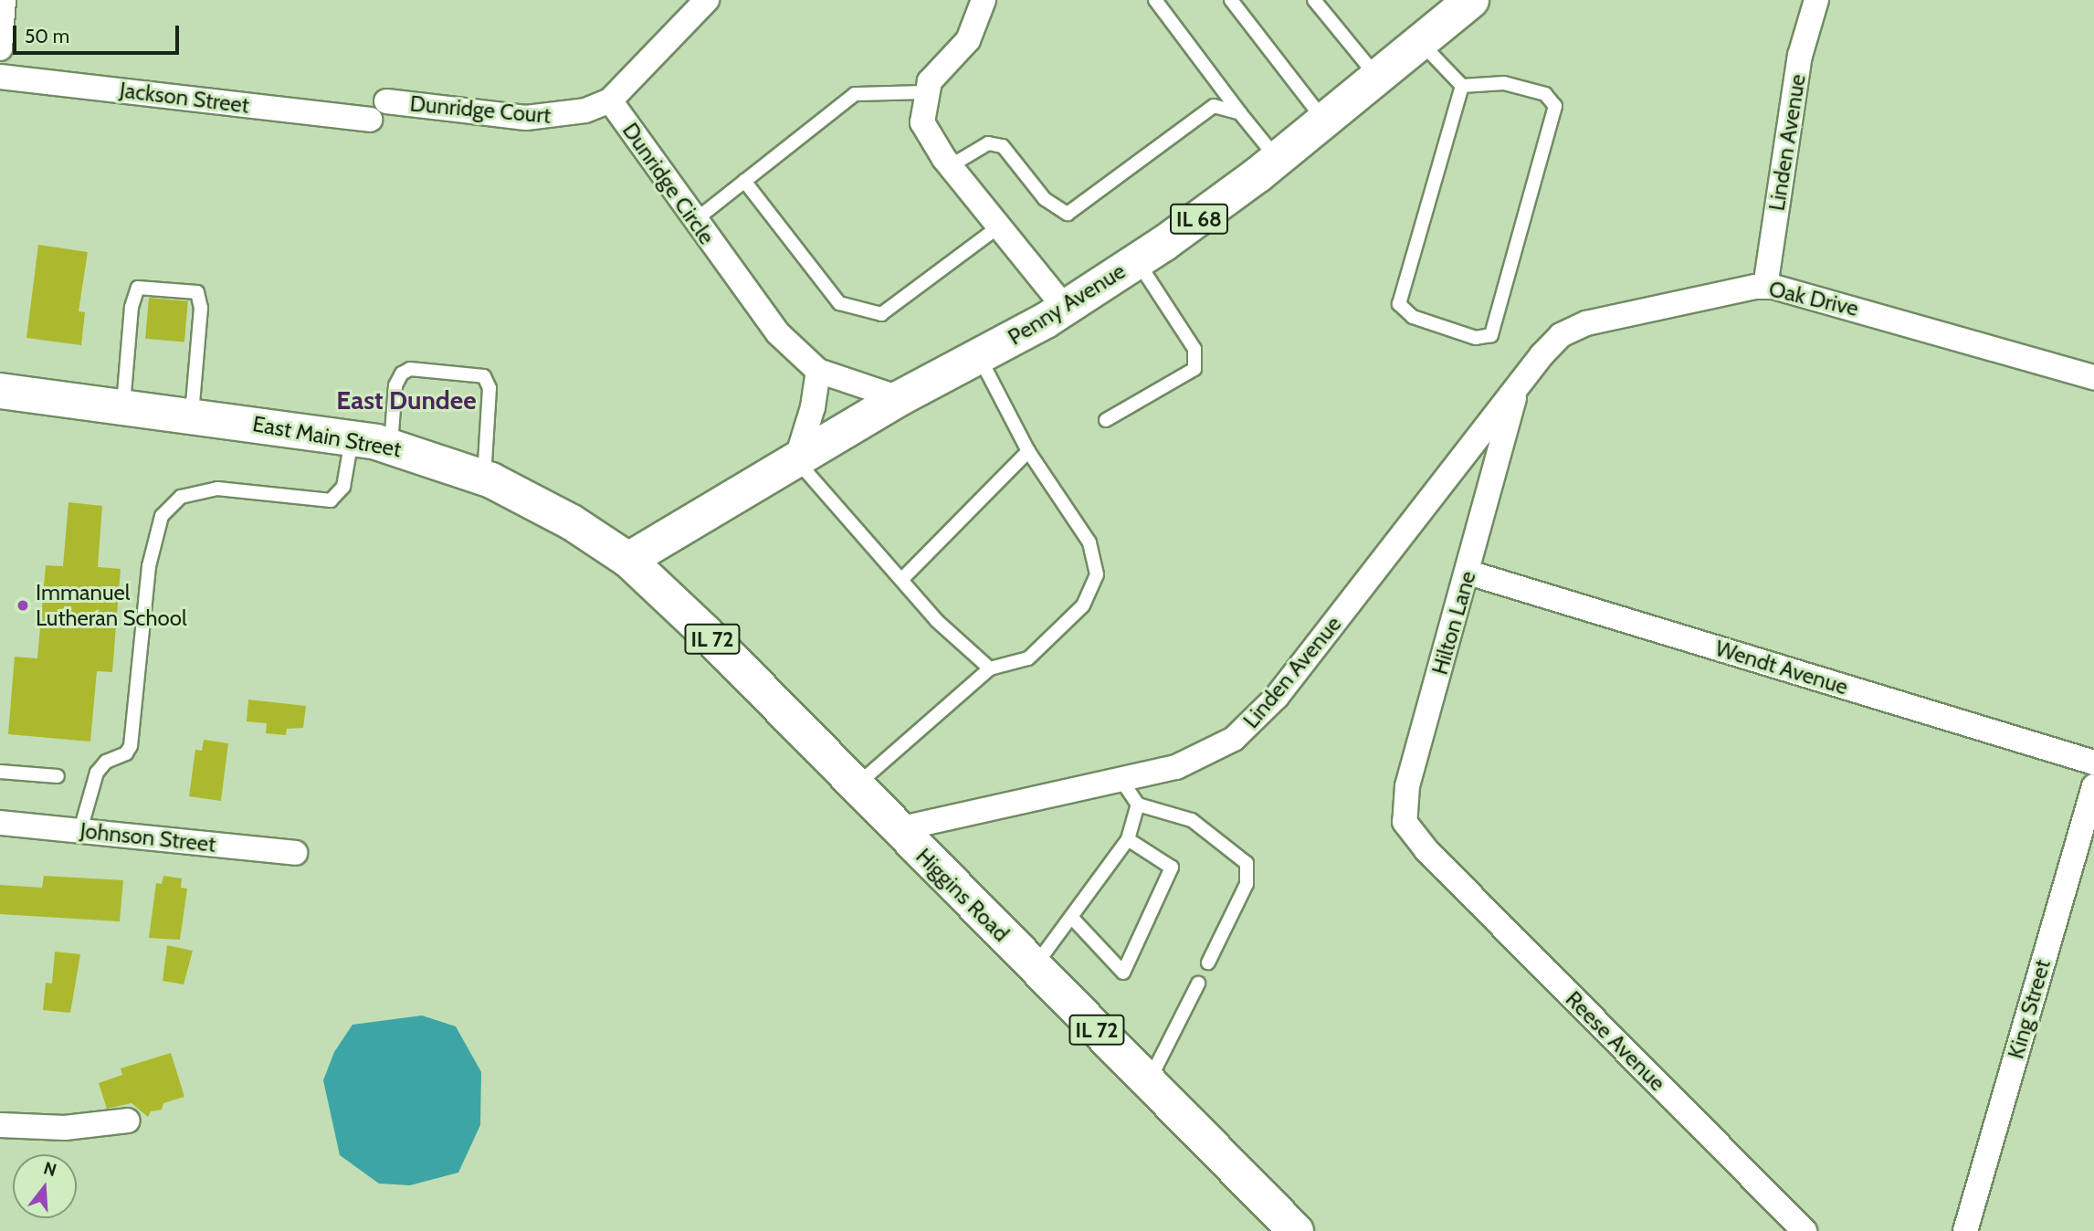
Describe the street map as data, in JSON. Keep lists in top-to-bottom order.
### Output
{
  "streets": {
    "main road": [
      "IL 68",
      "Penny Avenue",
      "East Main Street",
      "IL 72",
      "Higgins Road"
    ],
    "street": [
      "Jackson Street",
      "Dunridge Court",
      "Linden Avenue",
      "Dunridge Circle",
      "Oak Drive",
      "Hilton Lane",
      "Wendt Avenue",
      "Johnson Street",
      "King Street",
      "Reese Avenue"
    ]
  },
  "crossings": [
    ["Dunridge Court", "Dunridge Circle"],
    ["Linden Avenue", "Oak Drive"],
    ["Linden Avenue", "Hilton Lane"],
    ["Linden Avenue", "Higgins Road"],
    ["Dunridge Circle", "Penny Avenue"],
    ["Oak Drive", "Hilton Lane"],
    ["Penny Avenue", "East Main Street"],
    ["Penny Avenue", "Higgins Road"],
    ["East Main Street", "Higgins Road"],
    ["Hilton Lane", "Wendt Avenue"],
    ["Hilton Lane", "Reese Avenue"]
  ],
  "districts": ["East Dundee"],
  "places": ["Immanuel Lutheran School"],
  "scale_bar": "50 m",
  "north": "top"
}
